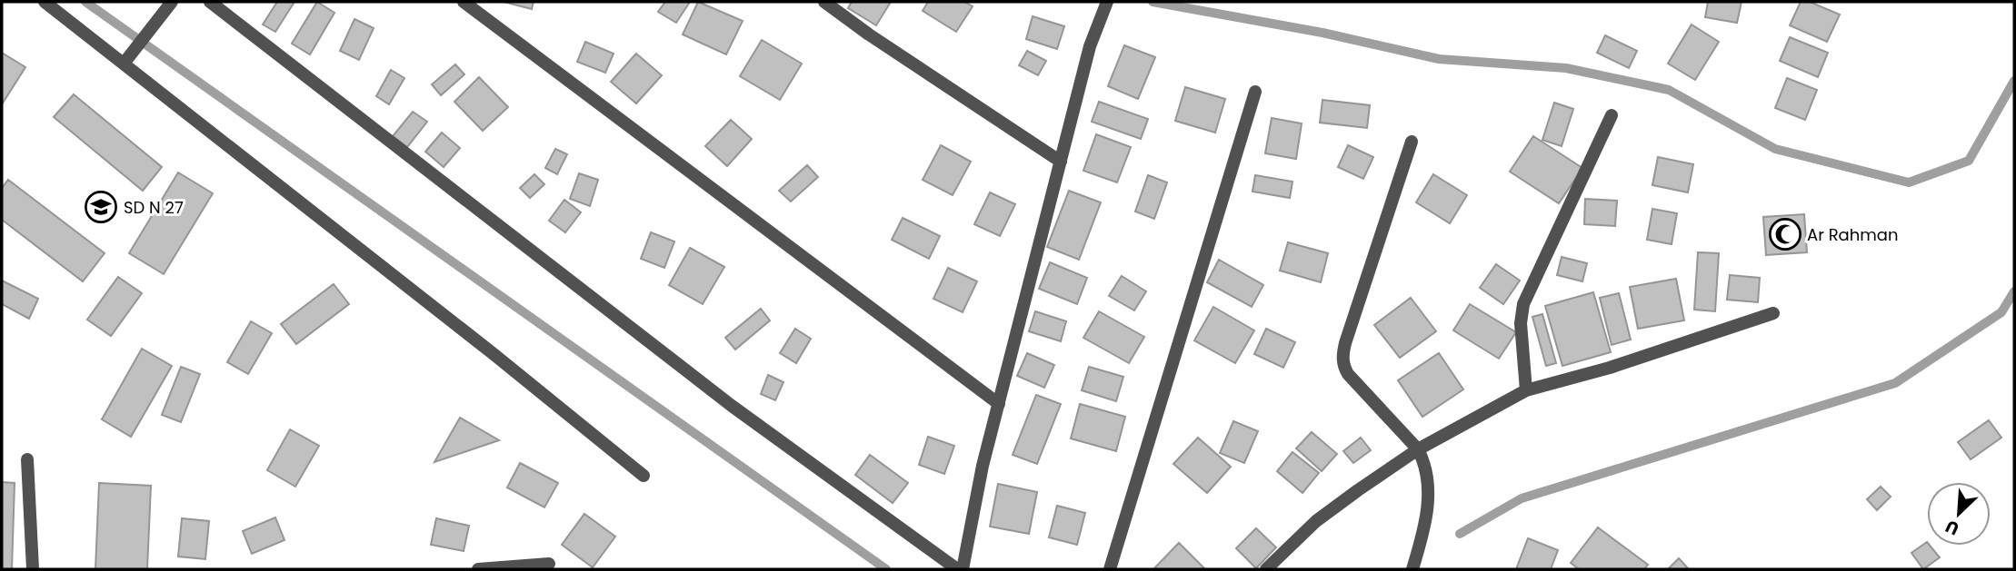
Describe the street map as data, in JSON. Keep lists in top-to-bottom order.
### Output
{
  "places": {
    "school or university": ["SD N 27"],
    "mosque": ["Ar Rahman"]
  },
  "north": "bottom left"
}
